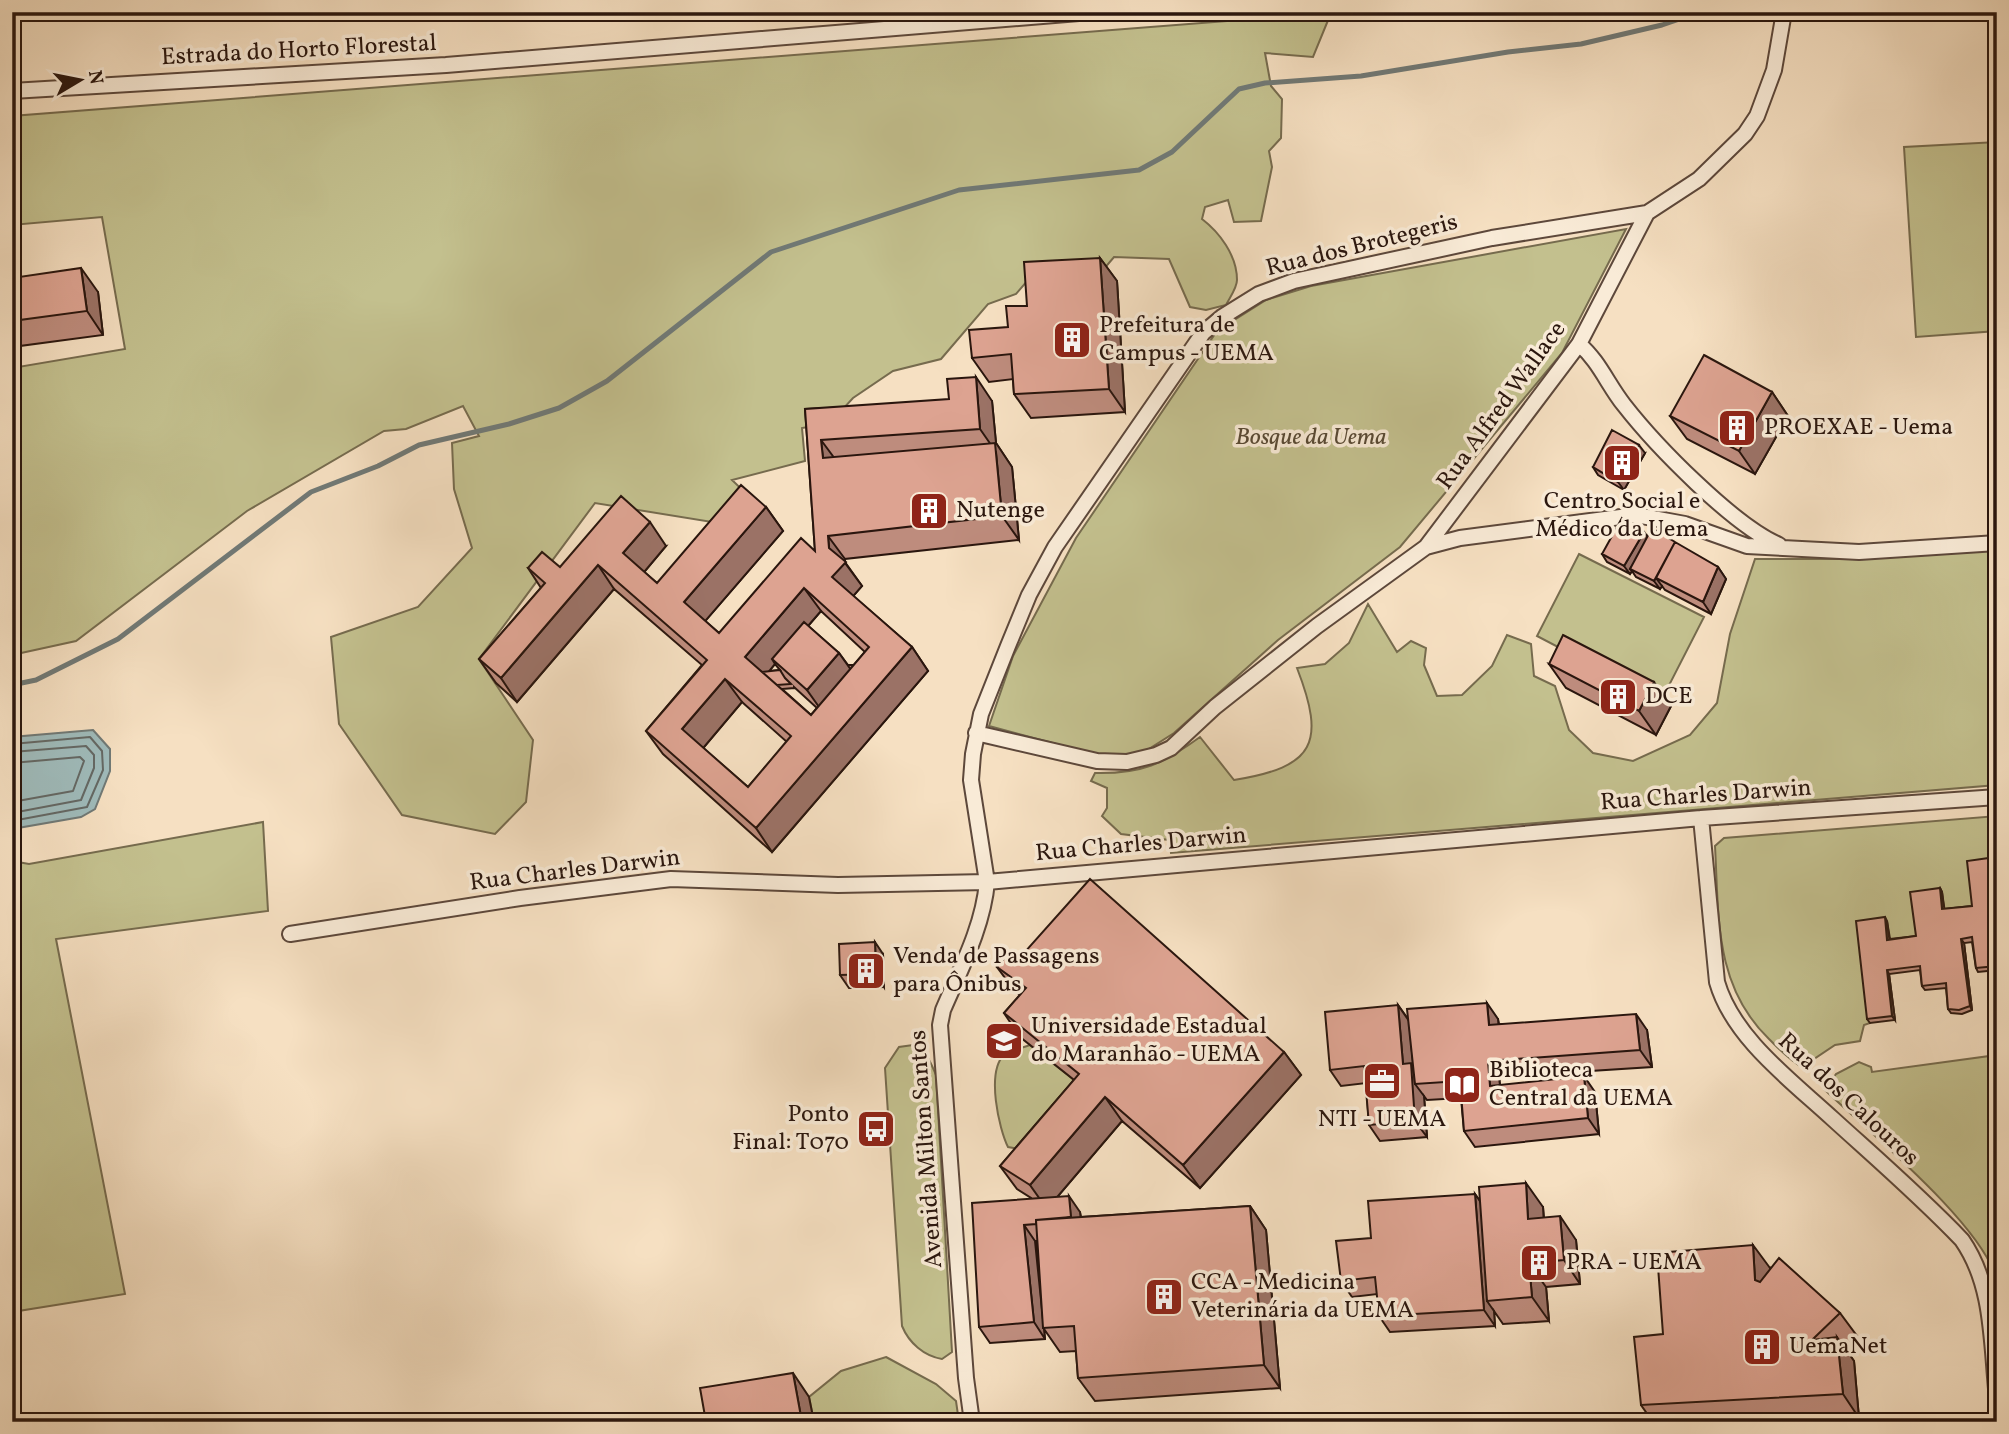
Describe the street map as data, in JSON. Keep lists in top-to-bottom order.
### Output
{
  "streets": {
    "street": [
      "Estrada do Horto Florestal",
      "Rua dos Brotegeris",
      "Rua Alfred Wallace",
      "Rua Charles Darwin",
      "Rua dos Calouros",
      "Avenida Milton Santos"
    ]
  },
  "crossings": [
    ["Rua dos Brotegeris", "Rua Alfred Wallace"],
    ["Rua dos Brotegeris", "Rua Charles Darwin"],
    ["Rua dos Brotegeris", "Avenida Milton Santos"],
    ["Rua Charles Darwin", "Rua dos Calouros"],
    ["Rua Charles Darwin", "Avenida Milton Santos"]
  ],
  "parks": ["Bosque da Uema"],
  "places": {
    "building": [
      "Prefeitura de Campus - UEMA",
      "PROEXAE - Uema",
      "Centro Social e Médico da Uema",
      "Nutenge",
      "DCE",
      "Venda de Passagens para Ônibus",
      "PRA - UEMA",
      "CCA - Medicina Veterinária da UEMA",
      "UemaNet"
    ],
    "school or university": ["Universidade Estadual do Maranhão - UEMA"],
    "office": ["NTI - UEMA"],
    "library": ["Biblioteca Central da UEMA"],
    "bus stop": ["Ponto Final: T070"]
  },
  "north": "right"
}
